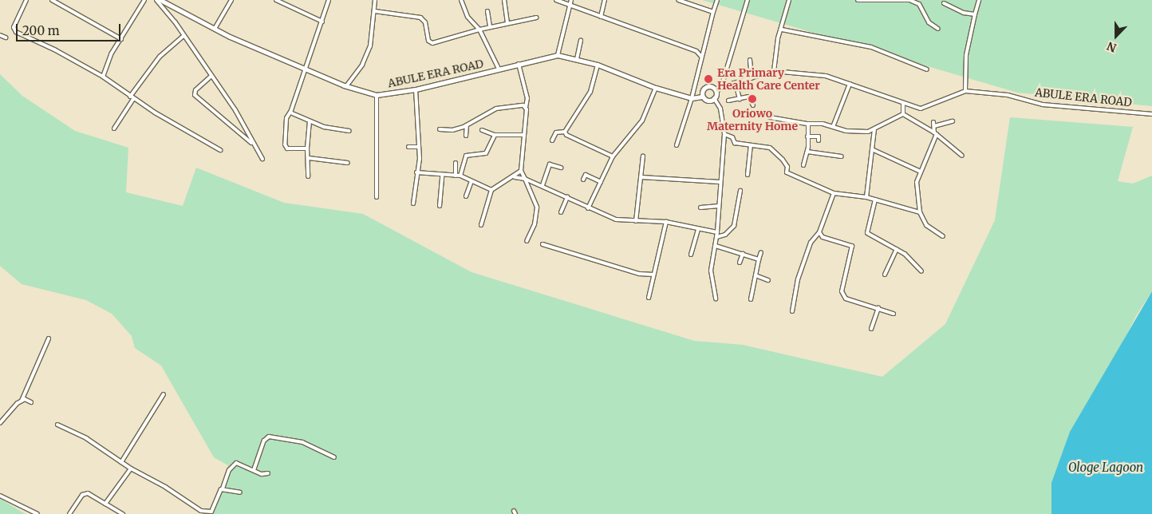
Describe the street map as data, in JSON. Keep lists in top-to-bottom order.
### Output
{
  "streets": {
    "street": ["ABULE ERA ROAD"]
  },
  "water": ["Ologe Lagoon"],
  "places": ["Era Primary Health Care Center", "Oriowo Maternity Home"],
  "scale_bar": "200 m",
  "north": "bottom"
}
